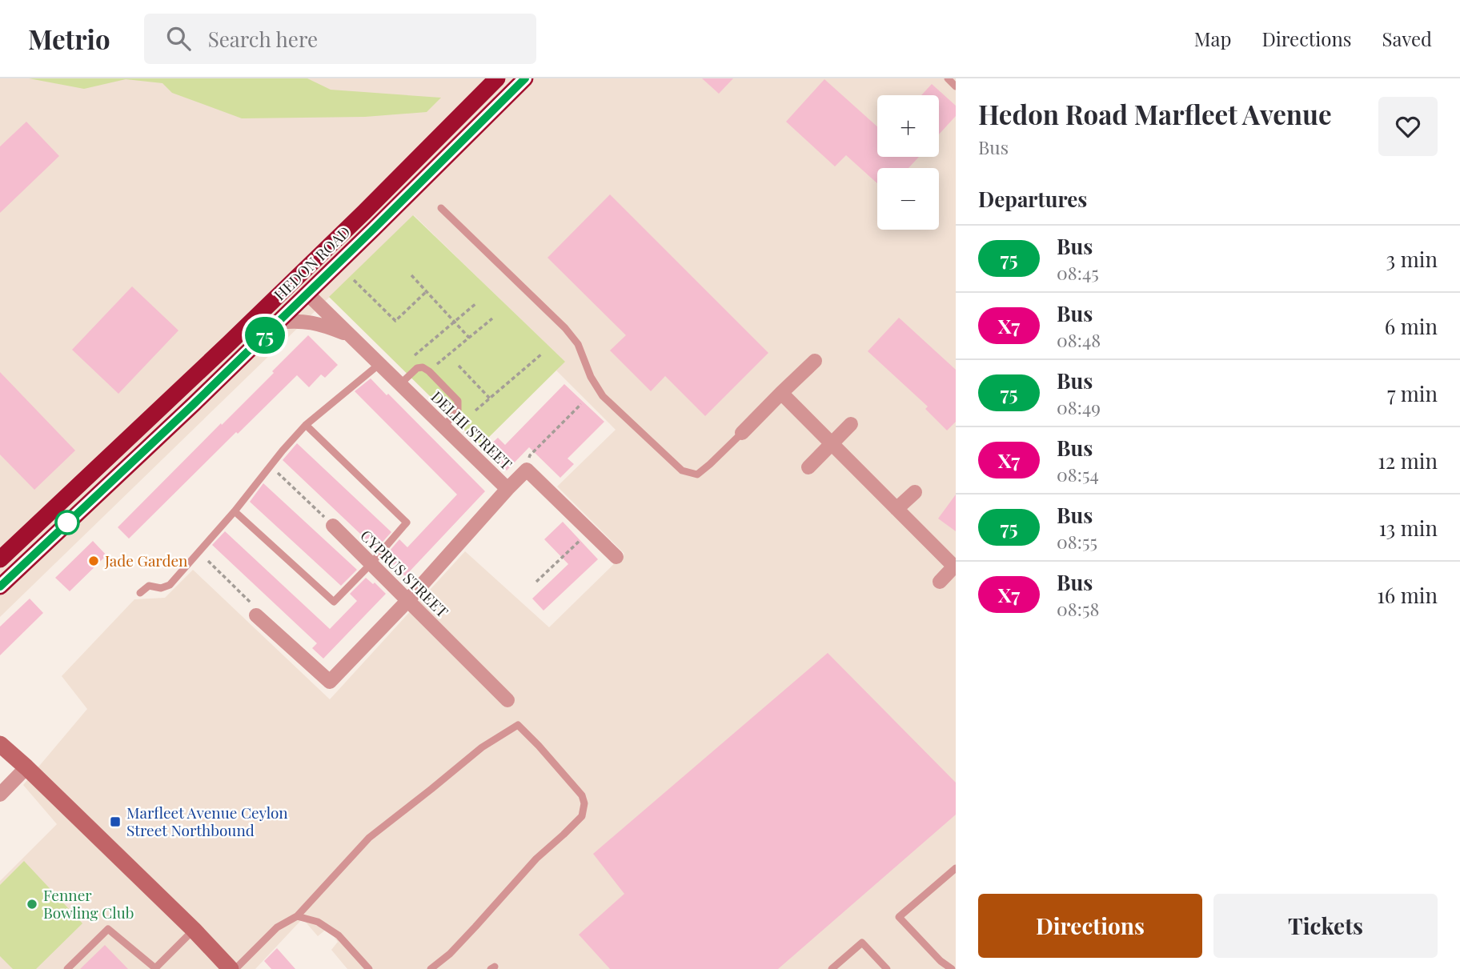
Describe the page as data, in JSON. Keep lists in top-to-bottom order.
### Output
{
  "streets": {
    "highway": ["HEDON ROAD"],
    "street": ["DELHI STREET", "CYPRUS STREET"]
  },
  "crossings": [
    ["HEDON ROAD", "DELHI STREET"]
  ],
  "places": {
    "other": ["Jade Garden", "Fenner Bowling Club"],
    "transit": ["Marfleet Avenue Ceylon Street Northbound"]
  },
  "lines": ["bus line 75"],
  "page": {
    "header": "Metrio",
    "search": "Search here",
    "nav": ["Map", "Directions", "Saved"],
    "on_map": "75",
    "heading": [
      ["Hedon Road Marfleet Avenue", "Bus"],
      "Departures"
    ],
    "map_buttons": ["+", "−"],
    "list": [
      {
        "mark": "75",
        "name": "Bus",
        "note": "08:45",
        "value": "3 min"
      },
      {
        "mark": "X7",
        "name": "Bus",
        "note": "08:48",
        "value": "6 min"
      },
      {
        "mark": "75",
        "name": "Bus",
        "note": "08:49",
        "value": "7 min"
      },
      {
        "mark": "X7",
        "name": "Bus",
        "note": "08:54",
        "value": "12 min"
      },
      {
        "mark": "75",
        "name": "Bus",
        "note": "08:55",
        "value": "13 min"
      },
      {
        "mark": "X7",
        "name": "Bus",
        "note": "08:58",
        "value": "16 min"
      }
    ],
    "buttons": ["Directions", "Tickets"]
  }
}
